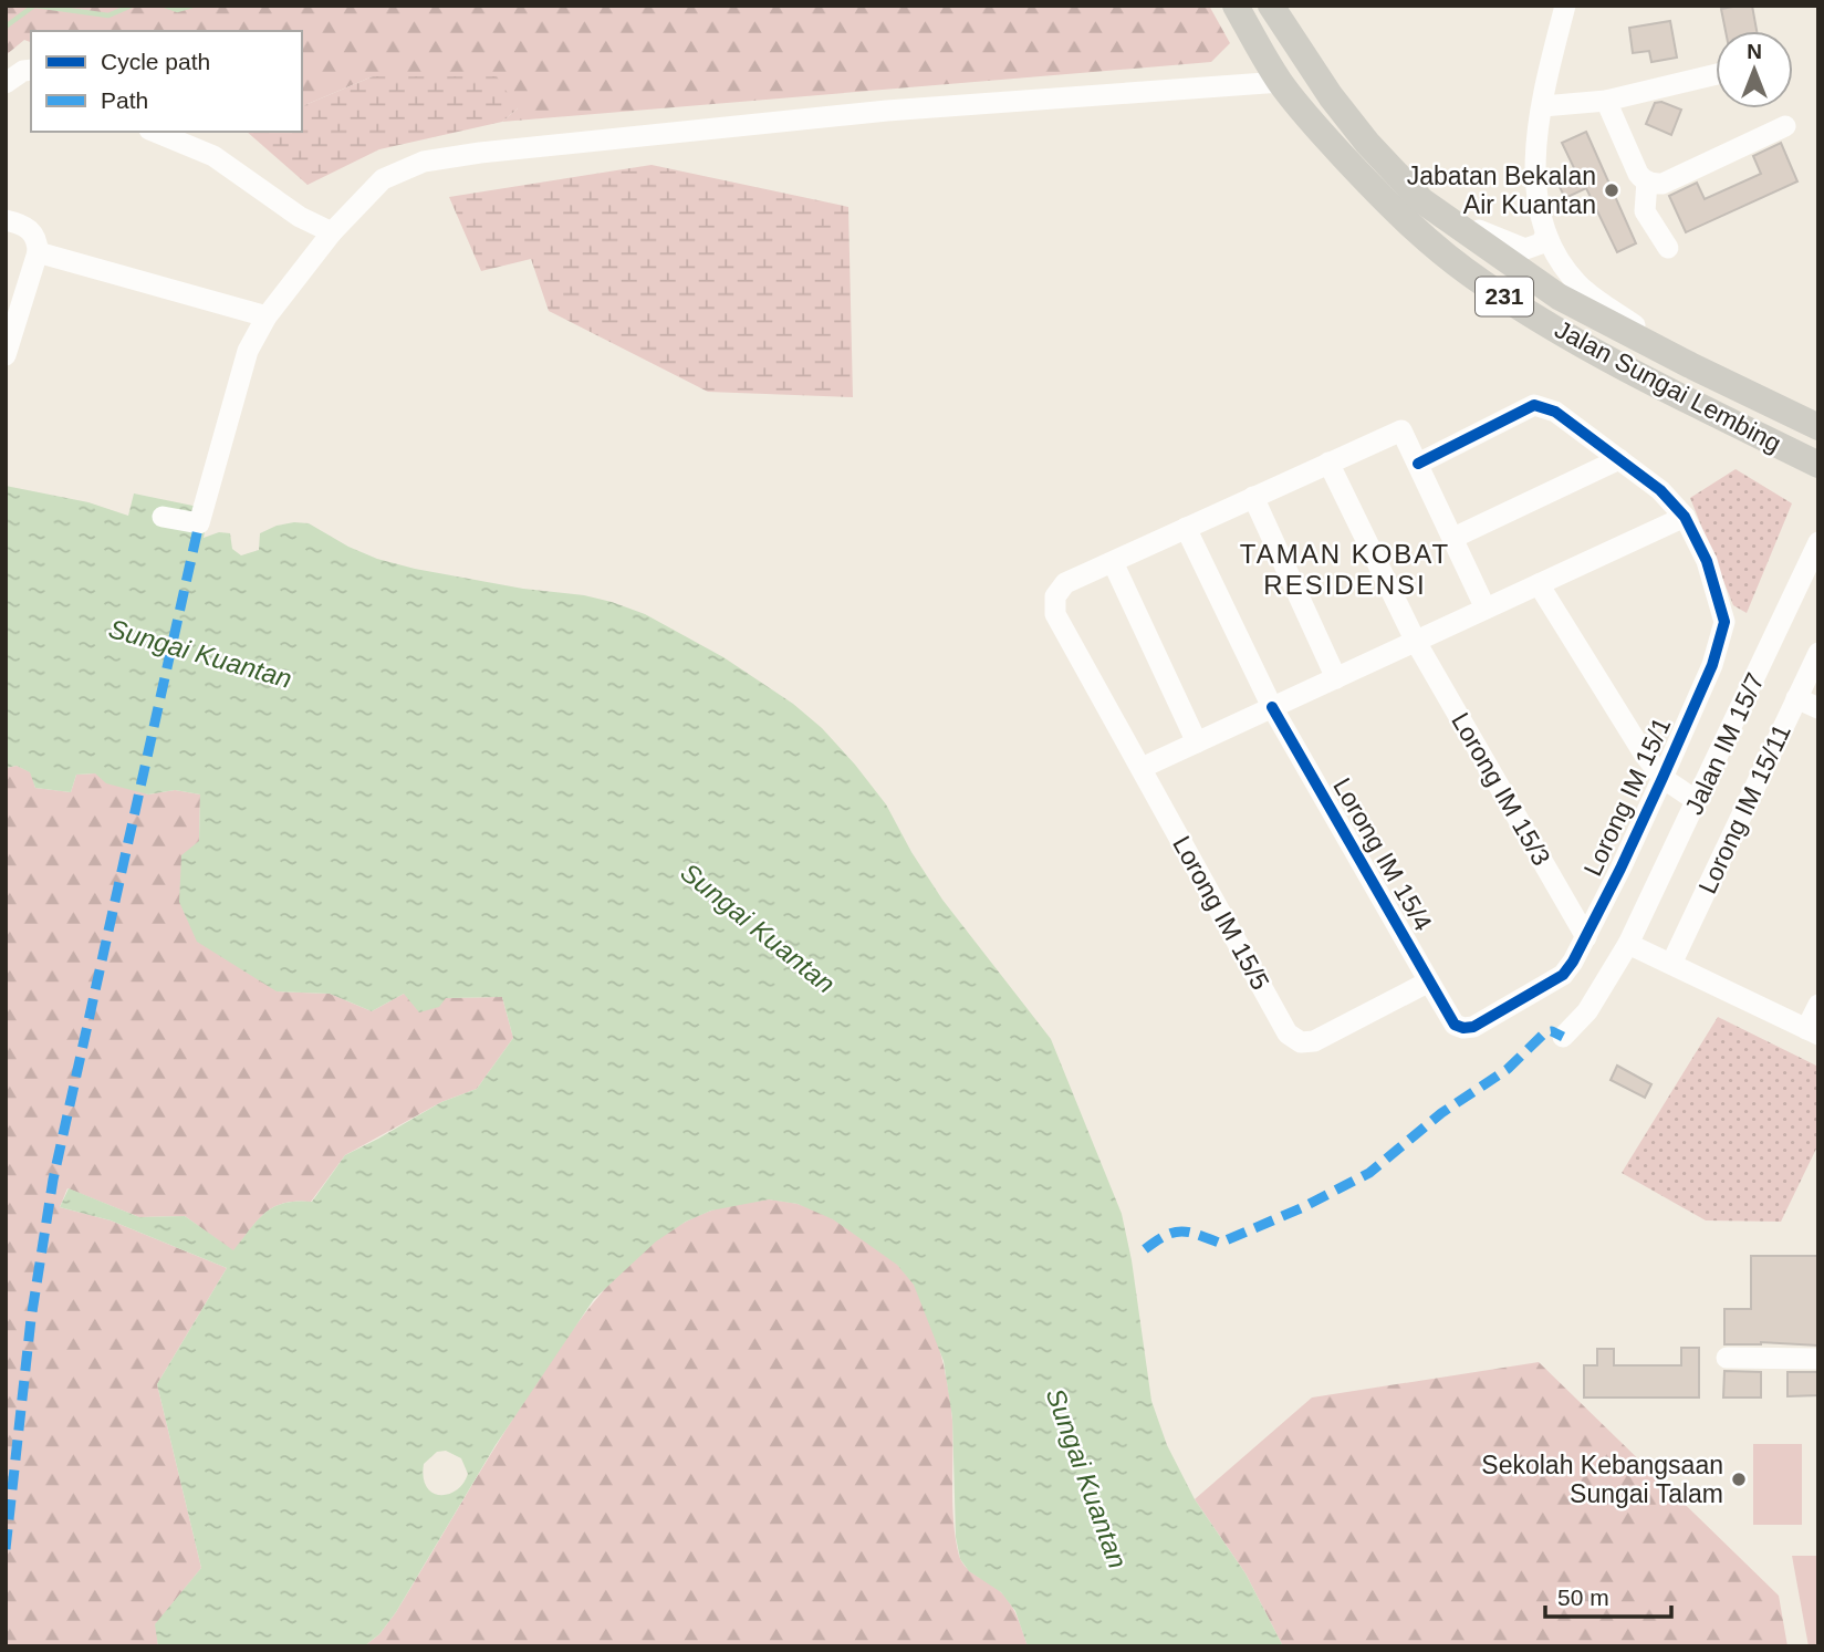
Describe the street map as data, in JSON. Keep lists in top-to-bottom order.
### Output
{
  "streets": {
    "main road": ["231", "Jalan Sungai Lembing"],
    "street": [
      "Jalan IM 15/7",
      "Lorong IM 15/3",
      "Lorong IM 15/1",
      "Lorong IM 15/11",
      "Lorong IM 15/4",
      "Lorong IM 15/5"
    ]
  },
  "crossings": [
    ["Lorong IM 15/3", "Lorong IM 15/1"],
    ["Lorong IM 15/3", "Lorong IM 15/5"],
    ["Lorong IM 15/1", "Lorong IM 15/4"],
    ["Lorong IM 15/1", "Lorong IM 15/5"],
    ["Lorong IM 15/4", "Lorong IM 15/5"]
  ],
  "districts": ["TAMAN KOBAT RESIDENSI"],
  "water": ["Sungai Kuantan"],
  "places": ["Jabatan Bekalan Air Kuantan", "Sekolah Kebangsaan Sungai Talam"],
  "legend": ["Cycle path", "Path"],
  "scale_bar": "50 m",
  "north": "top"
}
